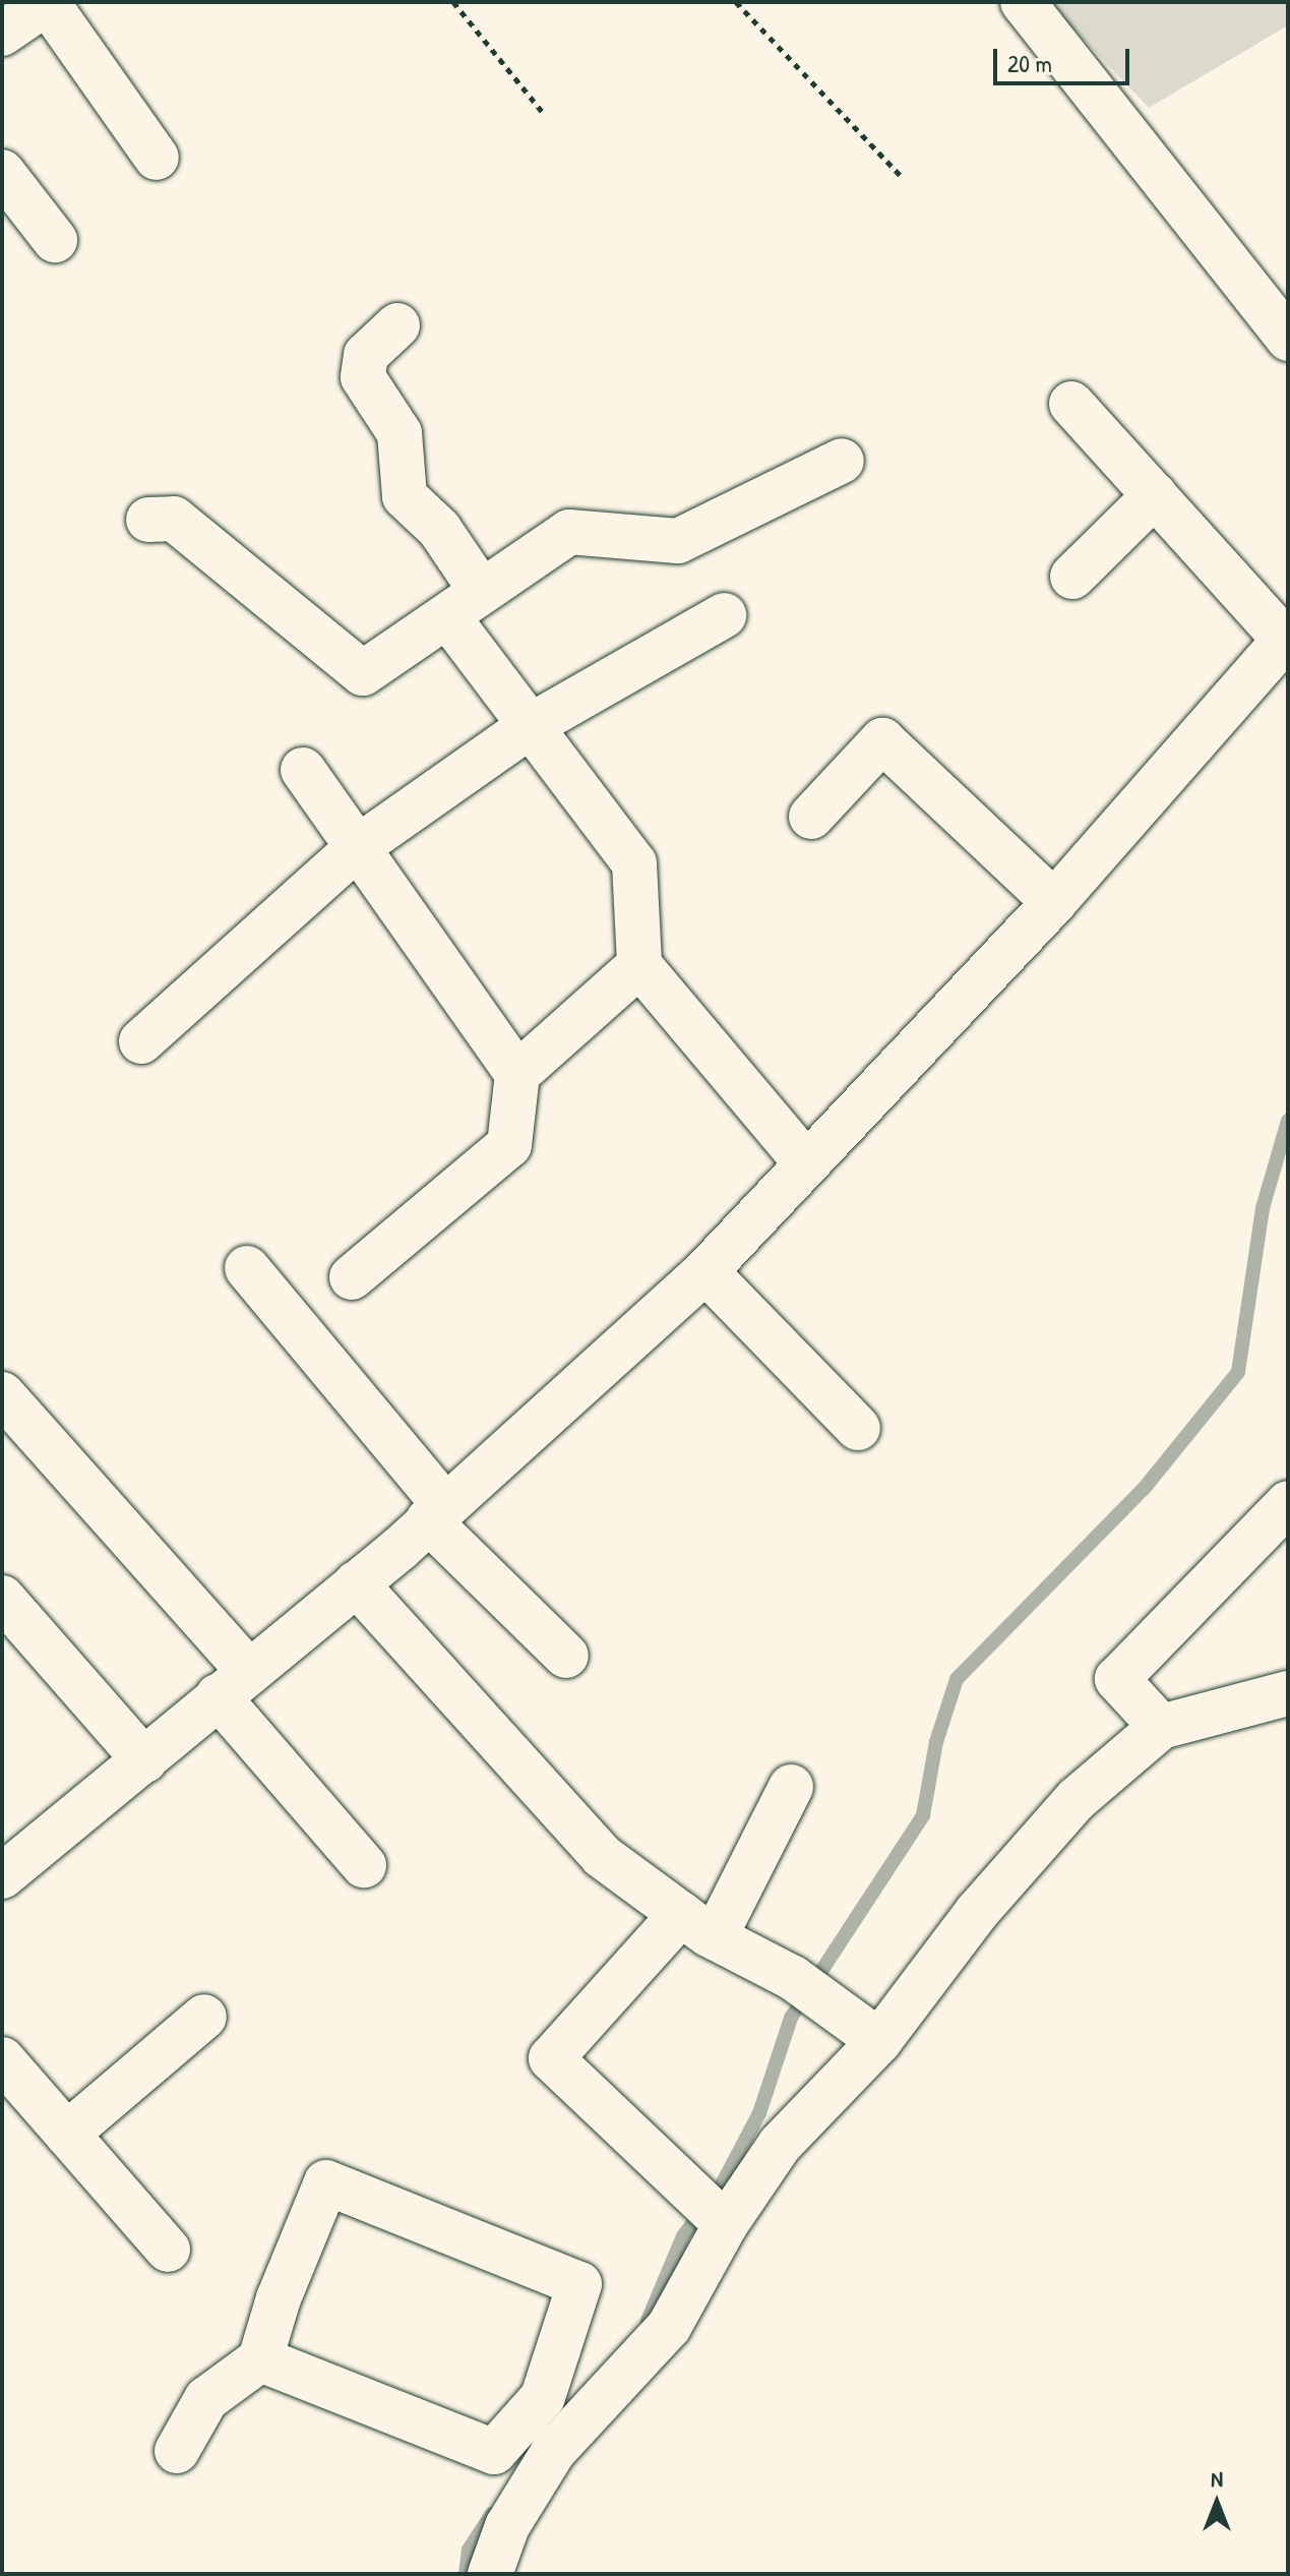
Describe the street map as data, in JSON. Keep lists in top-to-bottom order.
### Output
{
  "scale_bar": "20 m",
  "north": "top"
}
